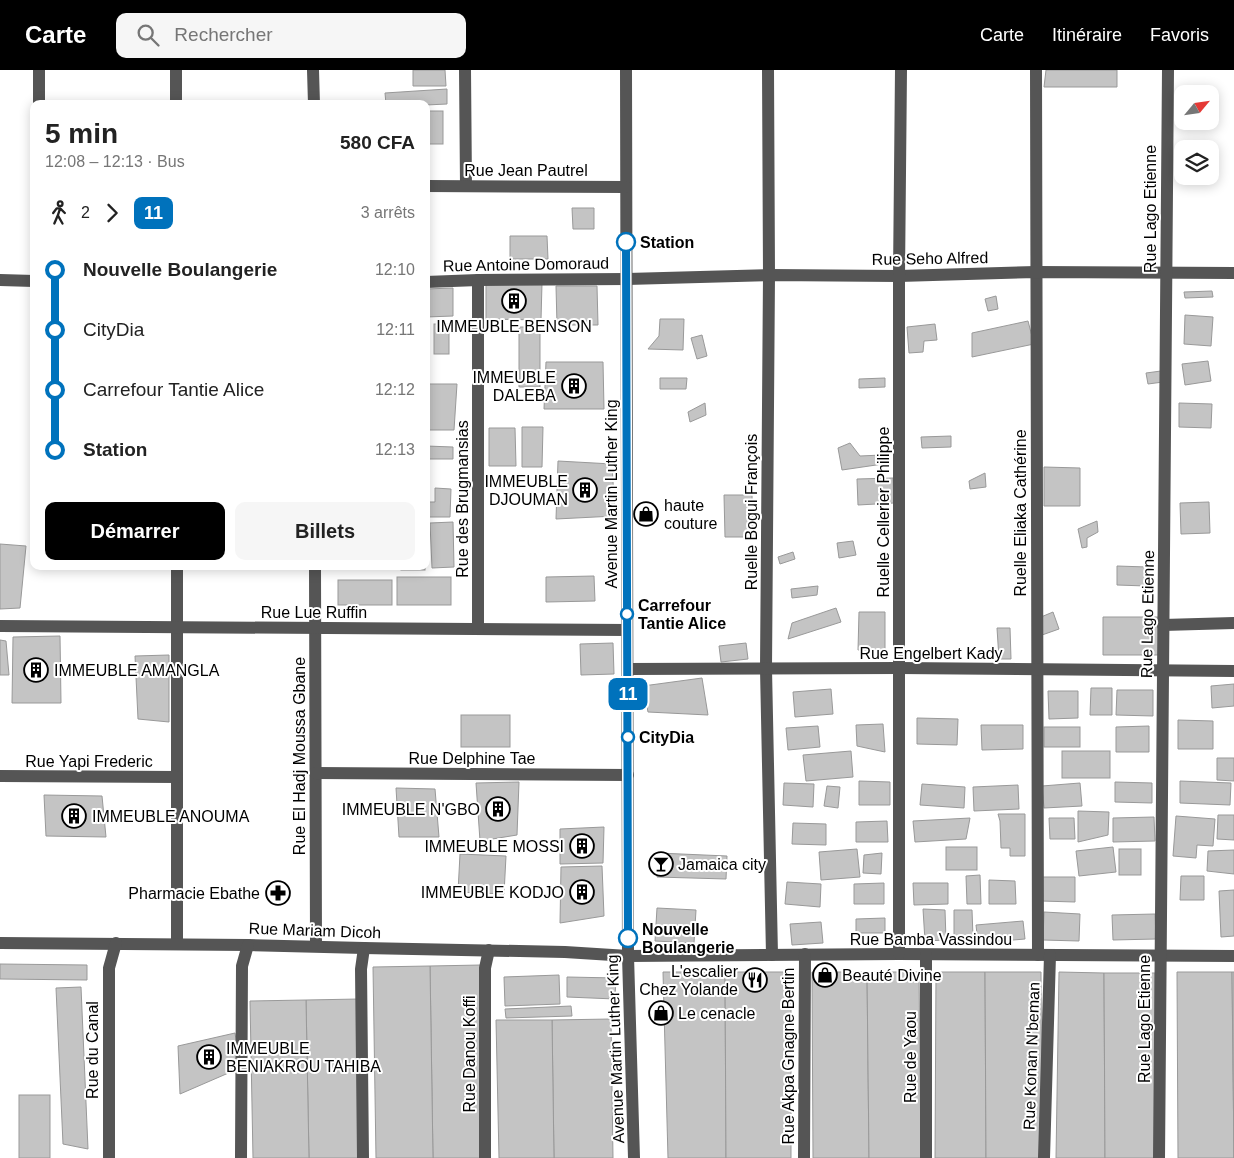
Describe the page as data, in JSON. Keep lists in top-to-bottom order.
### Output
{
  "streets": {
    "street": [
      "Rue Jean Pautrel",
      "Rue Lago Etienne",
      "Rue Seho Alfred",
      "Rue Antoine Domoraud",
      "Avenue Martin Luther King",
      "Rue des Brugmansias",
      "Ruelle Bogui François",
      "Ruelle Cellerier Philippe",
      "Ruelle Eliaka Cathérine",
      "Rue Lue Ruffin",
      "Rue Engelbert Kady",
      "Rue El Hadj Moussa Gbane",
      "Rue Delphine Tae",
      "Rue Yapi Frederic",
      "Rue Mariam Dicoh",
      "Rue Bamba Vassindou",
      "Rue du Canal",
      "Rue Danou Koffi",
      "Rue Akpa Gnagne Bertin",
      "Rue Konan N'beman",
      "Rue de Yaou"
    ]
  },
  "crossings": [
    ["Rue Jean Pautrel", "Avenue Martin Luther King"],
    ["Rue Lago Etienne", "Rue Seho Alfred"],
    ["Rue Lago Etienne", "Rue Engelbert Kady"],
    ["Rue Lago Etienne", "Rue Bamba Vassindou"],
    ["Rue Seho Alfred", "Rue Antoine Domoraud"],
    ["Rue Seho Alfred", "Avenue Martin Luther King"],
    ["Rue Seho Alfred", "Ruelle Bogui François"],
    ["Rue Seho Alfred", "Ruelle Cellerier Philippe"],
    ["Rue Seho Alfred", "Ruelle Eliaka Cathérine"],
    ["Rue Antoine Domoraud", "Avenue Martin Luther King"],
    ["Rue Antoine Domoraud", "Rue des Brugmansias"],
    ["Avenue Martin Luther King", "Rue Lue Ruffin"],
    ["Avenue Martin Luther King", "Rue Engelbert Kady"],
    ["Avenue Martin Luther King", "Rue Delphine Tae"],
    ["Avenue Martin Luther King", "Rue Mariam Dicoh"],
    ["Avenue Martin Luther King", "Rue Bamba Vassindou"],
    ["Rue des Brugmansias", "Rue Lue Ruffin"],
    ["Ruelle Bogui François", "Rue Engelbert Kady"],
    ["Ruelle Bogui François", "Rue Bamba Vassindou"],
    ["Ruelle Cellerier Philippe", "Rue Engelbert Kady"],
    ["Ruelle Cellerier Philippe", "Rue Bamba Vassindou"],
    ["Ruelle Eliaka Cathérine", "Rue Engelbert Kady"],
    ["Ruelle Eliaka Cathérine", "Rue Bamba Vassindou"],
    ["Ruelle Eliaka Cathérine", "Rue Konan N'beman"],
    ["Rue Lue Ruffin", "Rue El Hadj Moussa Gbane"],
    ["Rue El Hadj Moussa Gbane", "Rue Delphine Tae"],
    ["Rue El Hadj Moussa Gbane", "Rue Mariam Dicoh"],
    ["Rue Mariam Dicoh", "Rue Bamba Vassindou"],
    ["Rue Mariam Dicoh", "Rue du Canal"],
    ["Rue Mariam Dicoh", "Rue Danou Koffi"],
    ["Rue Bamba Vassindou", "Rue Akpa Gnagne Bertin"],
    ["Rue Bamba Vassindou", "Rue Konan N'beman"],
    ["Rue Bamba Vassindou", "Rue de Yaou"]
  ],
  "places": {
    "other": [
      "Station",
      "Carrefour Tantie Alice",
      "CityDia",
      "Nouvelle Boulangerie"
    ],
    "building": [
      "IMMEUBLE BENSON",
      "IMMEUBLE DALEBA",
      "IMMEUBLE DJOUMAN",
      "IMMEUBLE AMANGLA",
      "IMMEUBLE N'GBO",
      "IMMEUBLE ANOUMA",
      "IMMEUBLE MOSSI",
      "IMMEUBLE KODJO",
      "IMMEUBLE BENIAKROU TAHIBA"
    ],
    "shop": ["haute couture", "Beauté Divine", "Le cenacle"],
    "bar": ["Jamaica city"],
    "pharmacy": ["Pharmacie Ebathe"],
    "restaurant": ["L'escalier Chez Yolande"]
  },
  "lines": ["bus line 11"],
  "north": "top right",
  "page": {
    "header": "Carte",
    "search": "Rechercher",
    "nav": ["Carte", "Itinéraire", "Favoris"],
    "on_map": "11",
    "heading": ["5 min", "12:08 – 12:13 · Bus", "580 CFA"],
    "legs": ["2", "11", "3 arrêts"],
    "list": [
      {
        "name": "Nouvelle Boulangerie",
        "value": "12:10"
      },
      {
        "name": "CityDia",
        "value": "12:11"
      },
      {
        "name": "Carrefour Tantie Alice",
        "value": "12:12"
      },
      {
        "name": "Station",
        "value": "12:13"
      }
    ],
    "buttons": ["Démarrer", "Billets"]
  }
}
